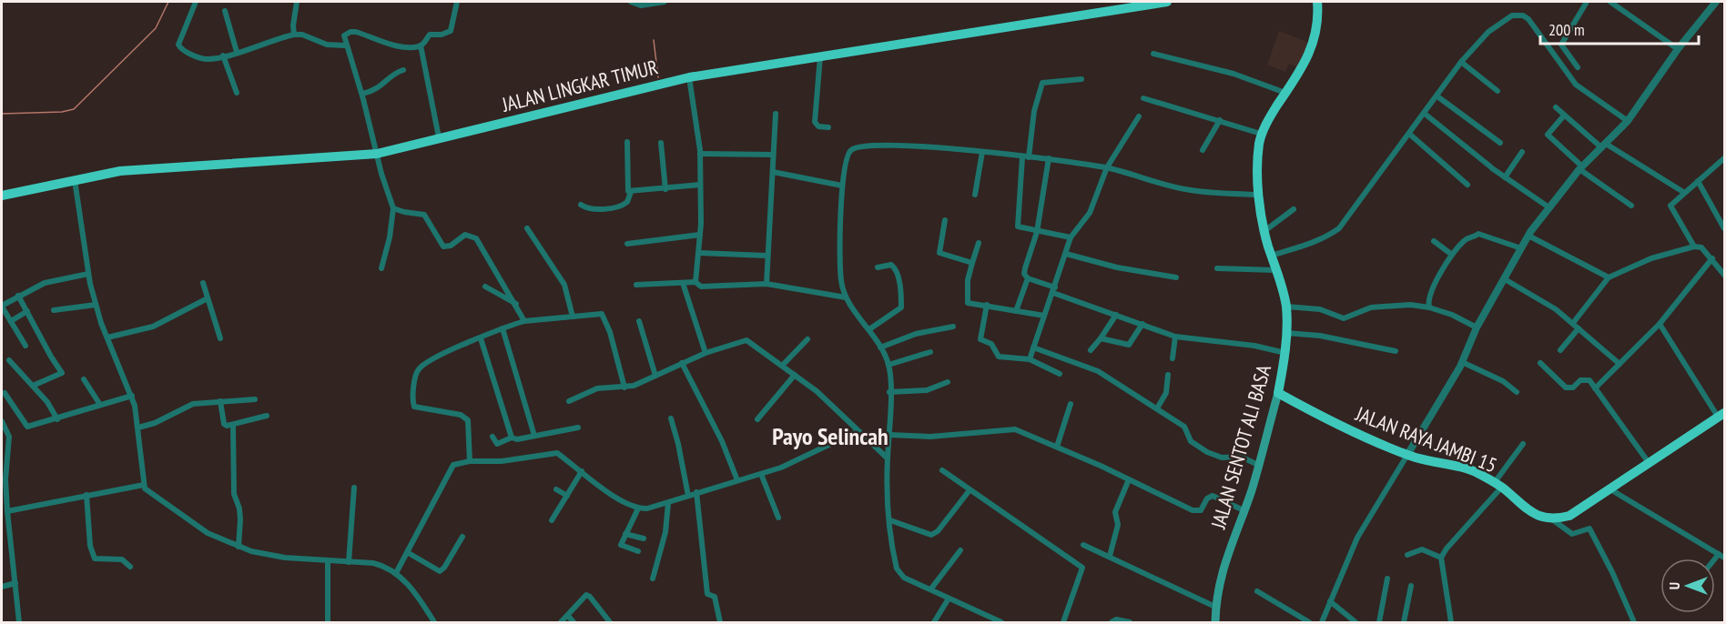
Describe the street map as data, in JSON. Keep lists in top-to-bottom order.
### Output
{
  "streets": {
    "highway": ["JALAN LINGKAR TIMUR", "JALAN RAYA JAMBI 15", "JALAN SENTOT ALI BASA"]
  },
  "crossings": [
    ["JALAN RAYA JAMBI 15", "JALAN SENTOT ALI BASA"]
  ],
  "districts": ["Payo Selincah"],
  "scale_bar": "200 m",
  "north": "left"
}
